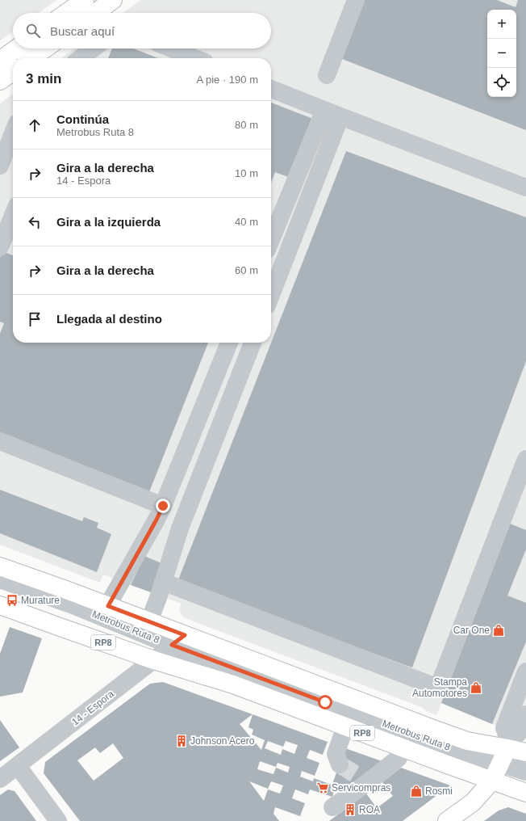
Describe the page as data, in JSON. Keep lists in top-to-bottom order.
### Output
{
  "streets": {
    "main road": ["RP8"],
    "street": ["Metrobus Ruta 8", "14 - Espora"]
  },
  "crossings": [
    ["Metrobus Ruta 8", "RP8"],
    ["Metrobus Ruta 8", "14 - Espora"],
    ["RP8", "14 - Espora"]
  ],
  "places": {
    "bus stop": ["Murature"],
    "shop": ["Car One", "Stampa Automotores", "Rosmi"],
    "building": ["Johnson Acero", "ROA"],
    "supermarket": ["Servicompras"]
  },
  "page": {
    "map_buttons": ["+", "−"],
    "search": "Buscar aquí",
    "heading": ["3 min", "A pie · 190 m"],
    "list": [
      ["Continúa", "Metrobus Ruta 8", "80 m"],
      ["Gira a la derecha", "14 - Espora", "10 m"],
      ["Gira a la izquierda", "40 m"],
      ["Gira a la derecha", "60 m"],
      "Llegada al destino"
    ]
  }
}
